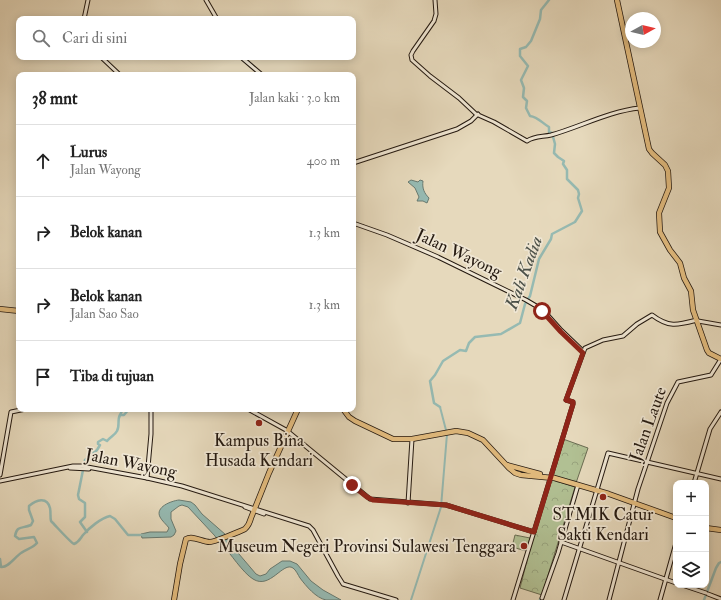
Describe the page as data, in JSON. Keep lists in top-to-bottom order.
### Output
{
  "streets": {
    "street": ["Jalan Wayong", "Jalan Laute"]
  },
  "water": ["Kali Kadia"],
  "places": ["Kampus Bina Husada Kendari", "STMIK Catur Sakti Kendari", "Museum Negeri Provinsi Sulawesi Tenggara"],
  "north": "right",
  "page": {
    "search": "Cari di sini",
    "heading": ["38 mnt", "Jalan kaki · 3.0 km"],
    "list": [
      ["Lurus", "Jalan Wayong", "400 m"],
      ["Belok kanan", "1.3 km"],
      ["Belok kanan", "Jalan Sao Sao", "1.3 km"],
      "Tiba di tujuan"
    ],
    "map_buttons": ["+", "−"]
  }
}
